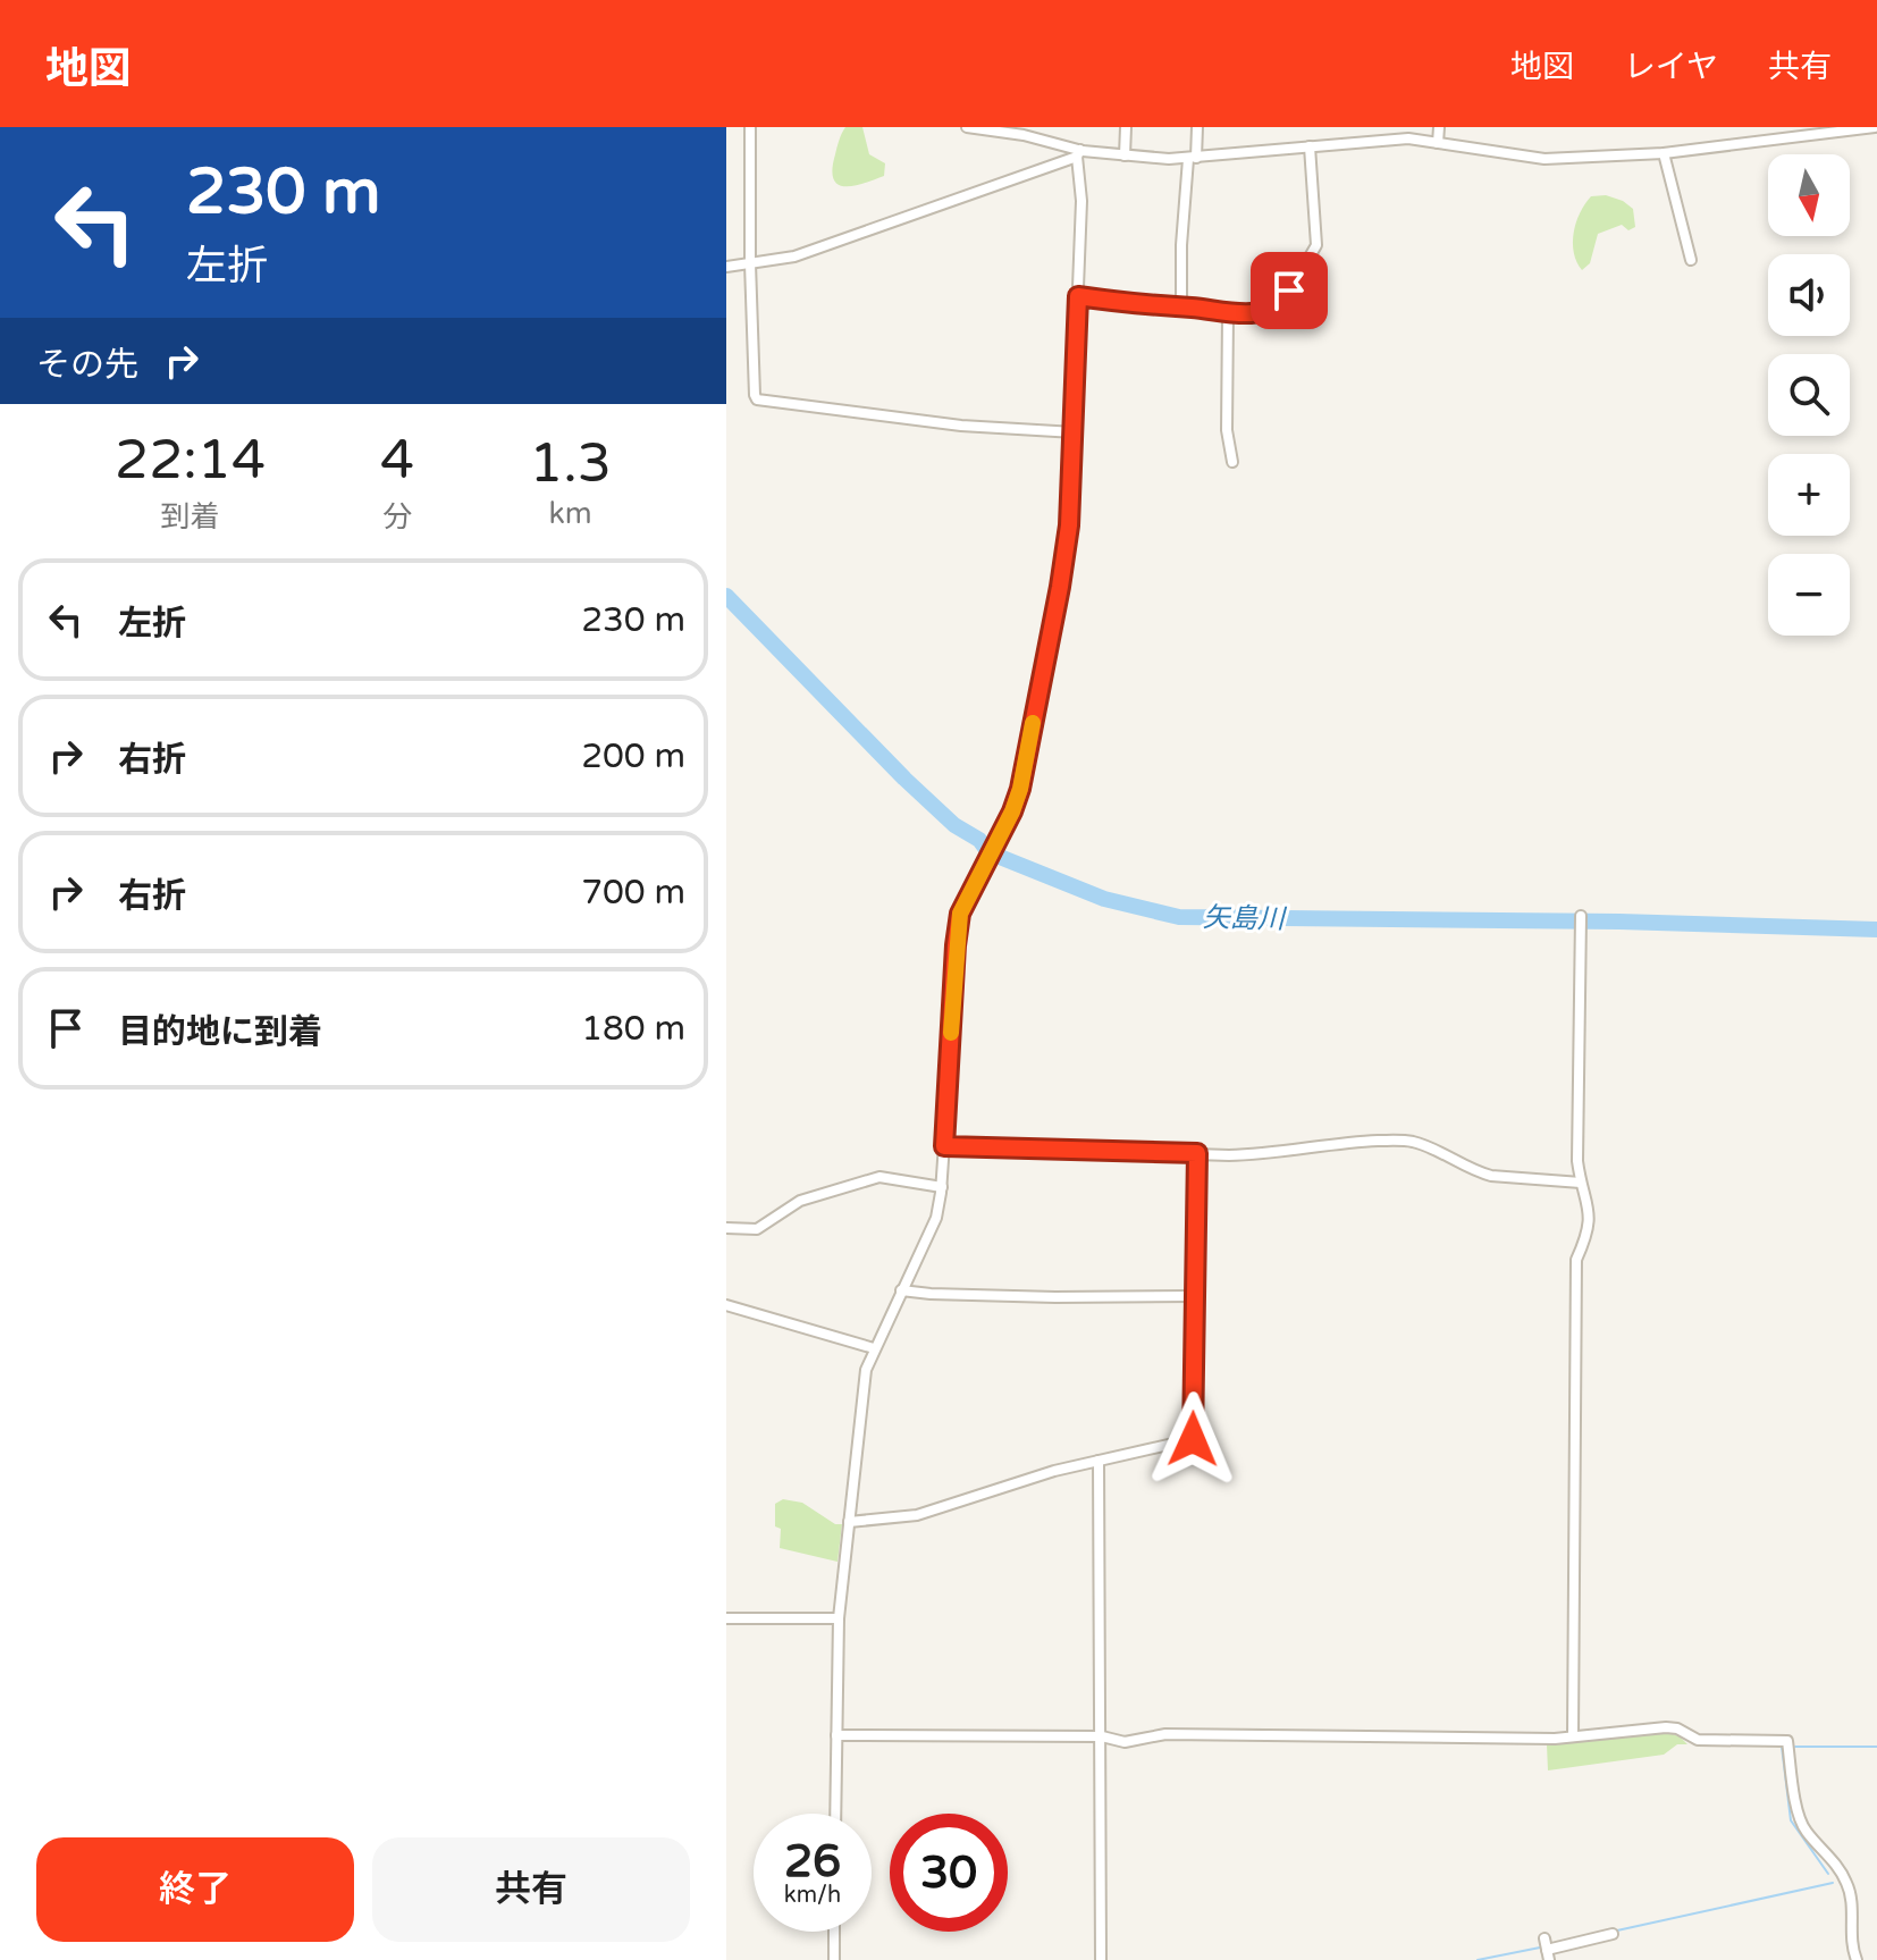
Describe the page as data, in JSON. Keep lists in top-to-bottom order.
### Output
{
  "water": ["矢島川"],
  "north": "bottom",
  "page": {
    "header": "地図",
    "nav": ["地図", "レイヤ", "共有"],
    "turn": ["230 m", "左折"],
    "map_buttons": ["+", "−"],
    "then": "その先",
    "eta": [
      "22:14",
      "到着",
      "4",
      "分",
      "1.3",
      "km"
    ],
    "list": [
      {
        "name": "左折",
        "value": "230 m"
      },
      {
        "name": "右折",
        "value": "200 m"
      },
      {
        "name": "右折",
        "value": "700 m"
      },
      {
        "name": "目的地に到着",
        "value": "180 m"
      }
    ],
    "speed": "26 km/h",
    "limit": "30",
    "buttons": ["終了", "共有"]
  }
}
